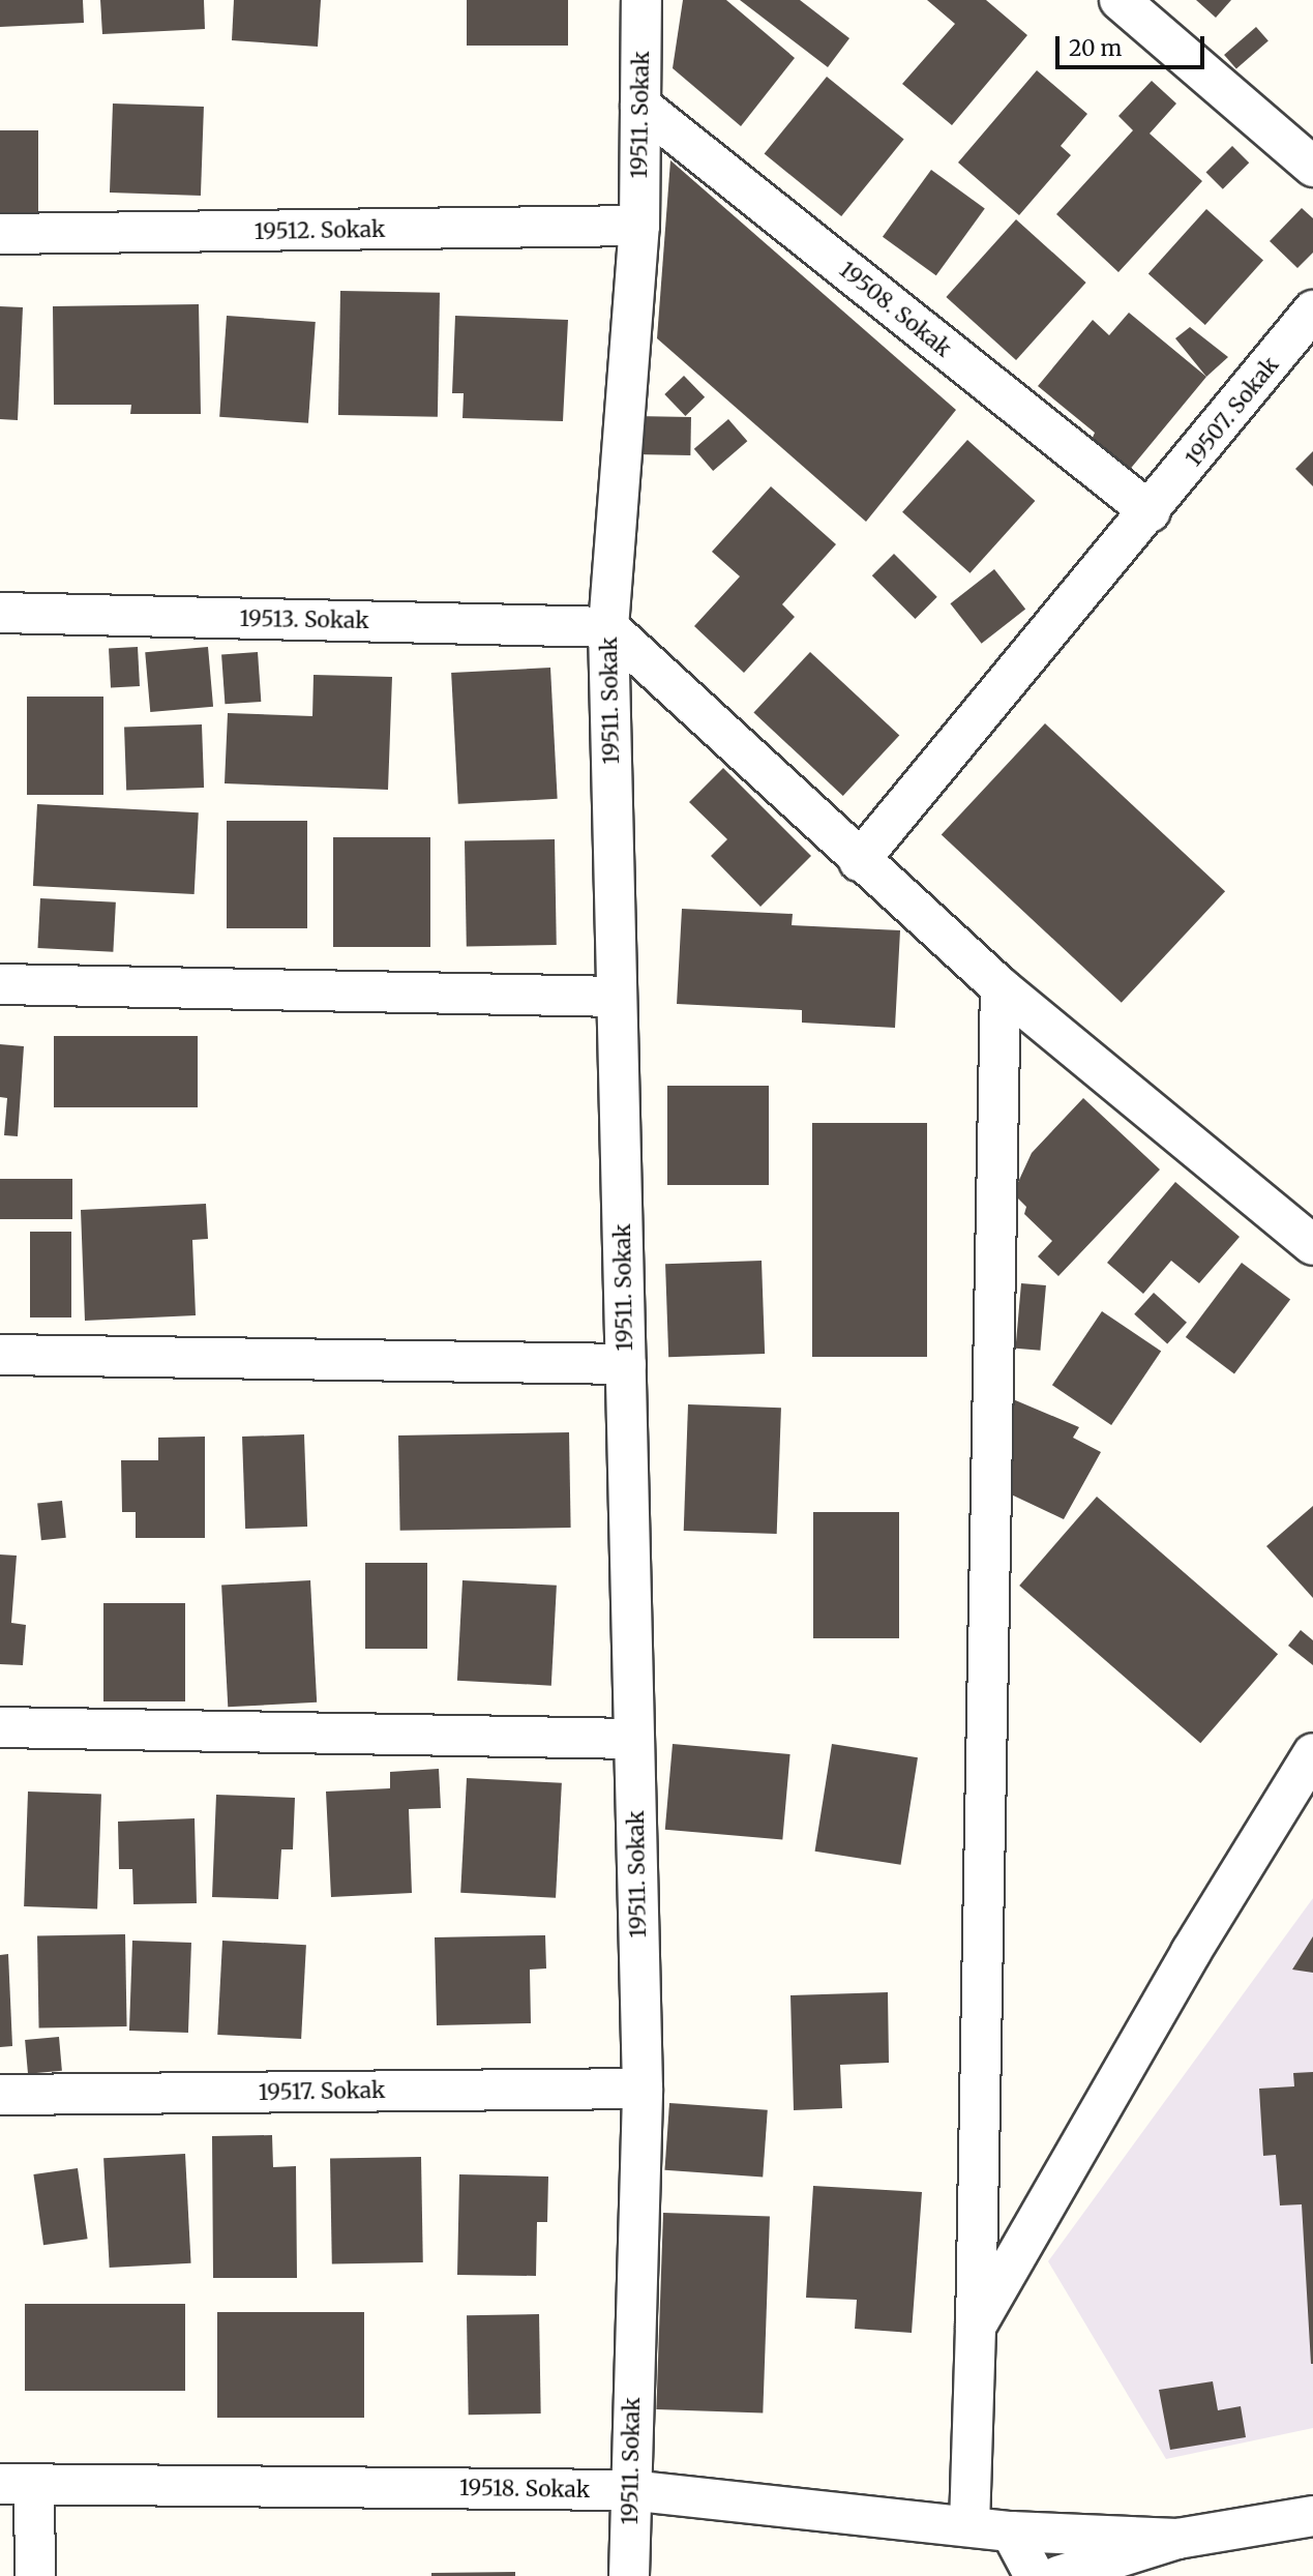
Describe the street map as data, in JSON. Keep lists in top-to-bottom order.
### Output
{
  "streets": {
    "street": [
      "19511. Sokak",
      "19512. Sokak",
      "19508. Sokak",
      "19507. Sokak",
      "19513. Sokak",
      "19517. Sokak",
      "19518. Sokak"
    ]
  },
  "crossings": [
    ["19511. Sokak", "19512. Sokak"],
    ["19511. Sokak", "19508. Sokak"],
    ["19511. Sokak", "19513. Sokak"],
    ["19511. Sokak", "19517. Sokak"],
    ["19511. Sokak", "19518. Sokak"],
    ["19508. Sokak", "19507. Sokak"]
  ],
  "scale_bar": "20 m"
}
